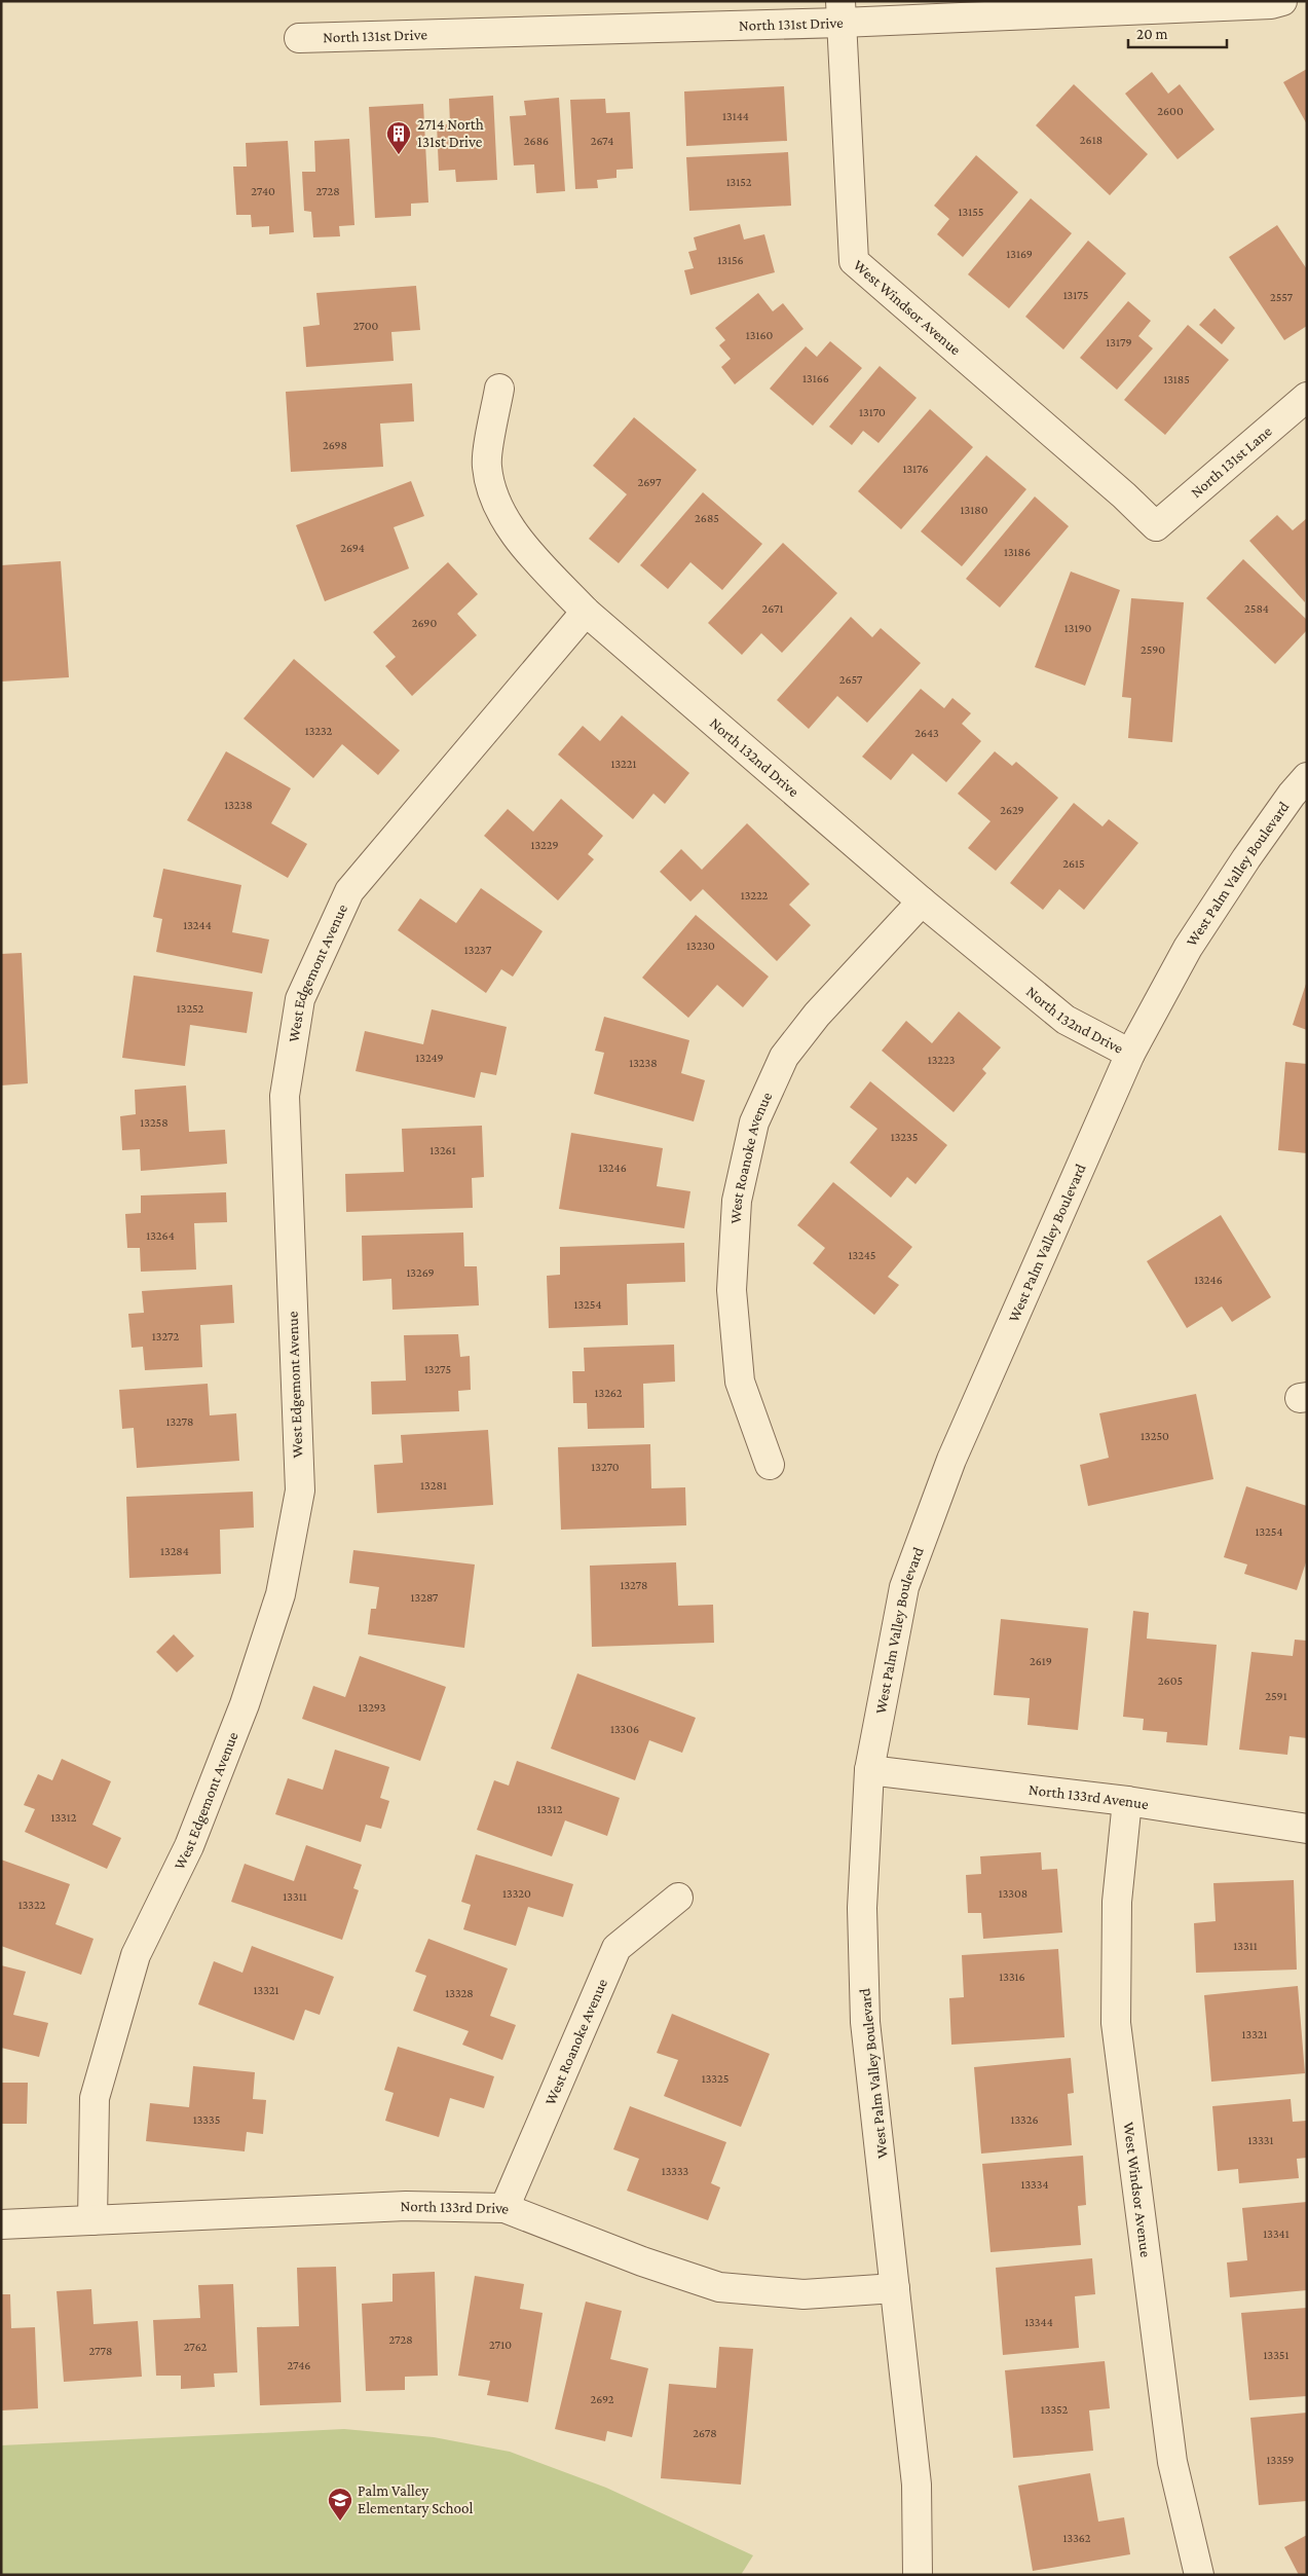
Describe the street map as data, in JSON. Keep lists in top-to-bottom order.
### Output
{
  "streets": {
    "street": [
      "North 131st Drive",
      "West Windsor Avenue",
      "North 131st Lane",
      "North 132nd Drive",
      "West Palm Valley Boulevard",
      "West Edgemont Avenue",
      "West Roanoke Avenue",
      "North 133rd Avenue",
      "North 133rd Drive"
    ]
  },
  "crossings": [
    ["North 131st Drive", "West Windsor Avenue"],
    ["West Windsor Avenue", "North 131st Lane"],
    ["West Windsor Avenue", "North 133rd Avenue"],
    ["North 132nd Drive", "West Palm Valley Boulevard"],
    ["North 132nd Drive", "West Edgemont Avenue"],
    ["North 132nd Drive", "West Roanoke Avenue"],
    ["West Palm Valley Boulevard", "North 133rd Avenue"],
    ["West Palm Valley Boulevard", "North 133rd Drive"],
    ["West Edgemont Avenue", "North 133rd Drive"],
    ["West Roanoke Avenue", "North 133rd Drive"]
  ],
  "places": {
    "building": ["2714 North 131st Drive"],
    "school or university": ["Palm Valley Elementary School"]
  },
  "house_numbers": [
    "2600",
    "13144",
    "2618",
    "2686",
    "2674",
    "13152",
    "2740",
    "2728",
    "13155",
    "13169",
    "13156",
    "13175",
    "2557",
    "2700",
    "13160",
    "13179",
    "13166",
    "13185",
    "13170",
    "2698",
    "13176",
    "2697",
    "13180",
    "2685",
    "2694",
    "13186",
    "2671",
    "2584",
    "2690",
    "13190",
    "2590",
    "2657",
    "13232",
    "2643",
    "13221",
    "13238",
    "2629",
    "13229",
    "2615",
    "13222",
    "13244",
    "13230",
    "13237",
    "13252",
    "13249",
    "13223",
    "13238",
    "13258",
    "13235",
    "13261",
    "13246",
    "13264",
    "13245",
    "13269",
    "13246",
    "13254",
    "13272",
    "13275",
    "13262",
    "13278",
    "13250",
    "13270",
    "13281",
    "13254",
    "13284",
    "13278",
    "13287",
    "2619",
    "2605",
    "2591",
    "13293",
    "13306",
    "13312",
    "13312",
    "13320",
    "13308",
    "13311",
    "13322",
    "13311",
    "13316",
    "13321",
    "13328",
    "13321",
    "13325",
    "13335",
    "13326",
    "13331",
    "13333",
    "13334",
    "13341",
    "13344",
    "2728",
    "2710",
    "2762",
    "2778",
    "13351",
    "2746",
    "2692",
    "13352",
    "2678",
    "13359",
    "13362"
  ],
  "scale_bar": "20 m"
}
